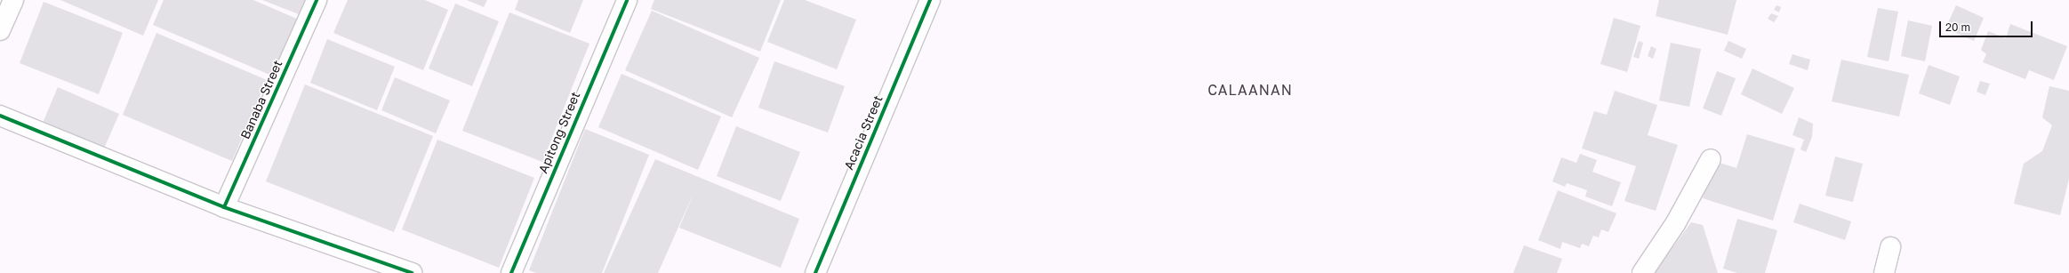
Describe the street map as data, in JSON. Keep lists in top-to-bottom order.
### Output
{
  "streets": {
    "street": ["Banaba Street", "Apitong Street", "Acacia Street"]
  },
  "districts": ["CALAANAN"],
  "scale_bar": "20 m"
}
